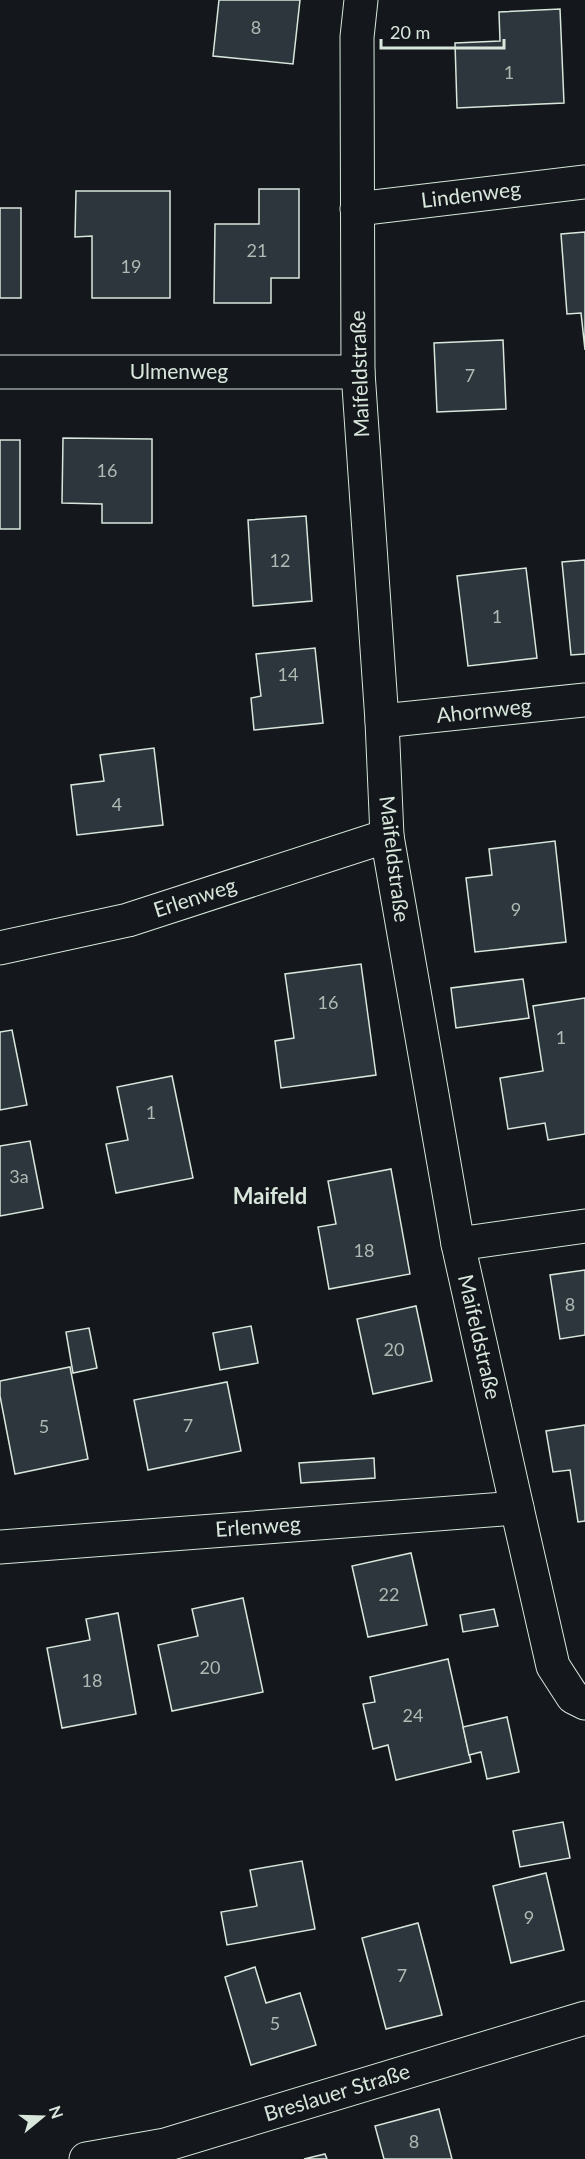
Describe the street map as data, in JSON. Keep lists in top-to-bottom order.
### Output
{
  "streets": {
    "street": [
      "Lindenweg",
      "Ulmenweg",
      "Maifeldstraße",
      "Ahornweg",
      "Erlenweg",
      "Breslauer Straße"
    ]
  },
  "crossings": [
    ["Lindenweg", "Maifeldstraße"],
    ["Ulmenweg", "Maifeldstraße"],
    ["Maifeldstraße", "Ahornweg"],
    ["Maifeldstraße", "Erlenweg"]
  ],
  "districts": ["Maifeld"],
  "house_numbers": [
    "8",
    "1",
    "21",
    "19",
    "7",
    "16",
    "12",
    "1",
    "14",
    "4",
    "9",
    "16",
    "1",
    "1",
    "3a",
    "18",
    "8",
    "20",
    "7",
    "5",
    "22",
    "20",
    "18",
    "24",
    "9",
    "7",
    "5",
    "8"
  ],
  "scale_bar": "20 m",
  "north": "right"
}
